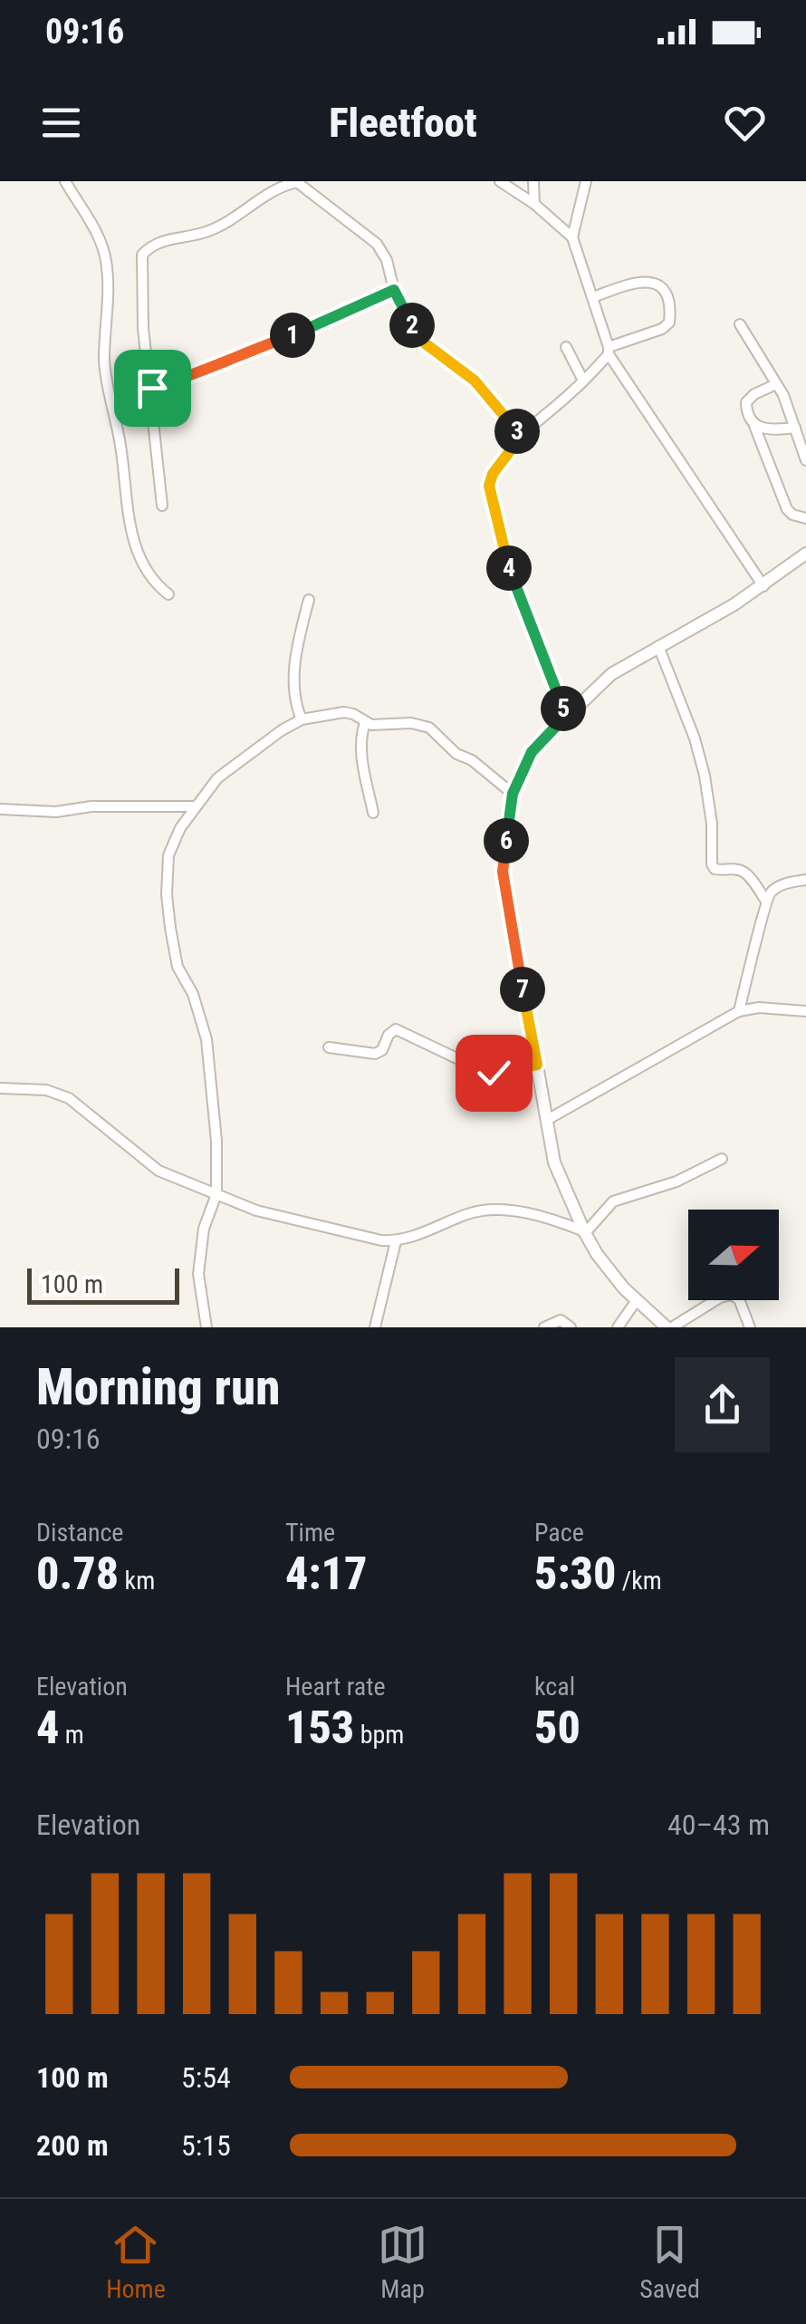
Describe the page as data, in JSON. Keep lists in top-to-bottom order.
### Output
{
  "scale_bar": "100 m",
  "north": "right",
  "page": {
    "status": "09:16",
    "header": "Fleetfoot",
    "pins": [
      "2",
      "1",
      "3",
      "4",
      "5",
      "6",
      "7"
    ],
    "scale": "100 m",
    "heading": ["Morning run", "09:16"],
    "stats": [
      ["Distance", "0.78 km"],
      ["Time", "4:17"],
      ["Pace", "5:30 /km"],
      ["Elevation", "4 m"],
      ["Heart rate", "153 bpm"],
      ["kcal", "50"]
    ],
    "chart": ["Elevation", "40–43 m"],
    "list": [
      {
        "name": "100 m",
        "note": "5:54"
      },
      {
        "name": "200 m",
        "note": "5:15"
      }
    ],
    "tabs": ["Home", "Map", "Saved"]
  }
}
